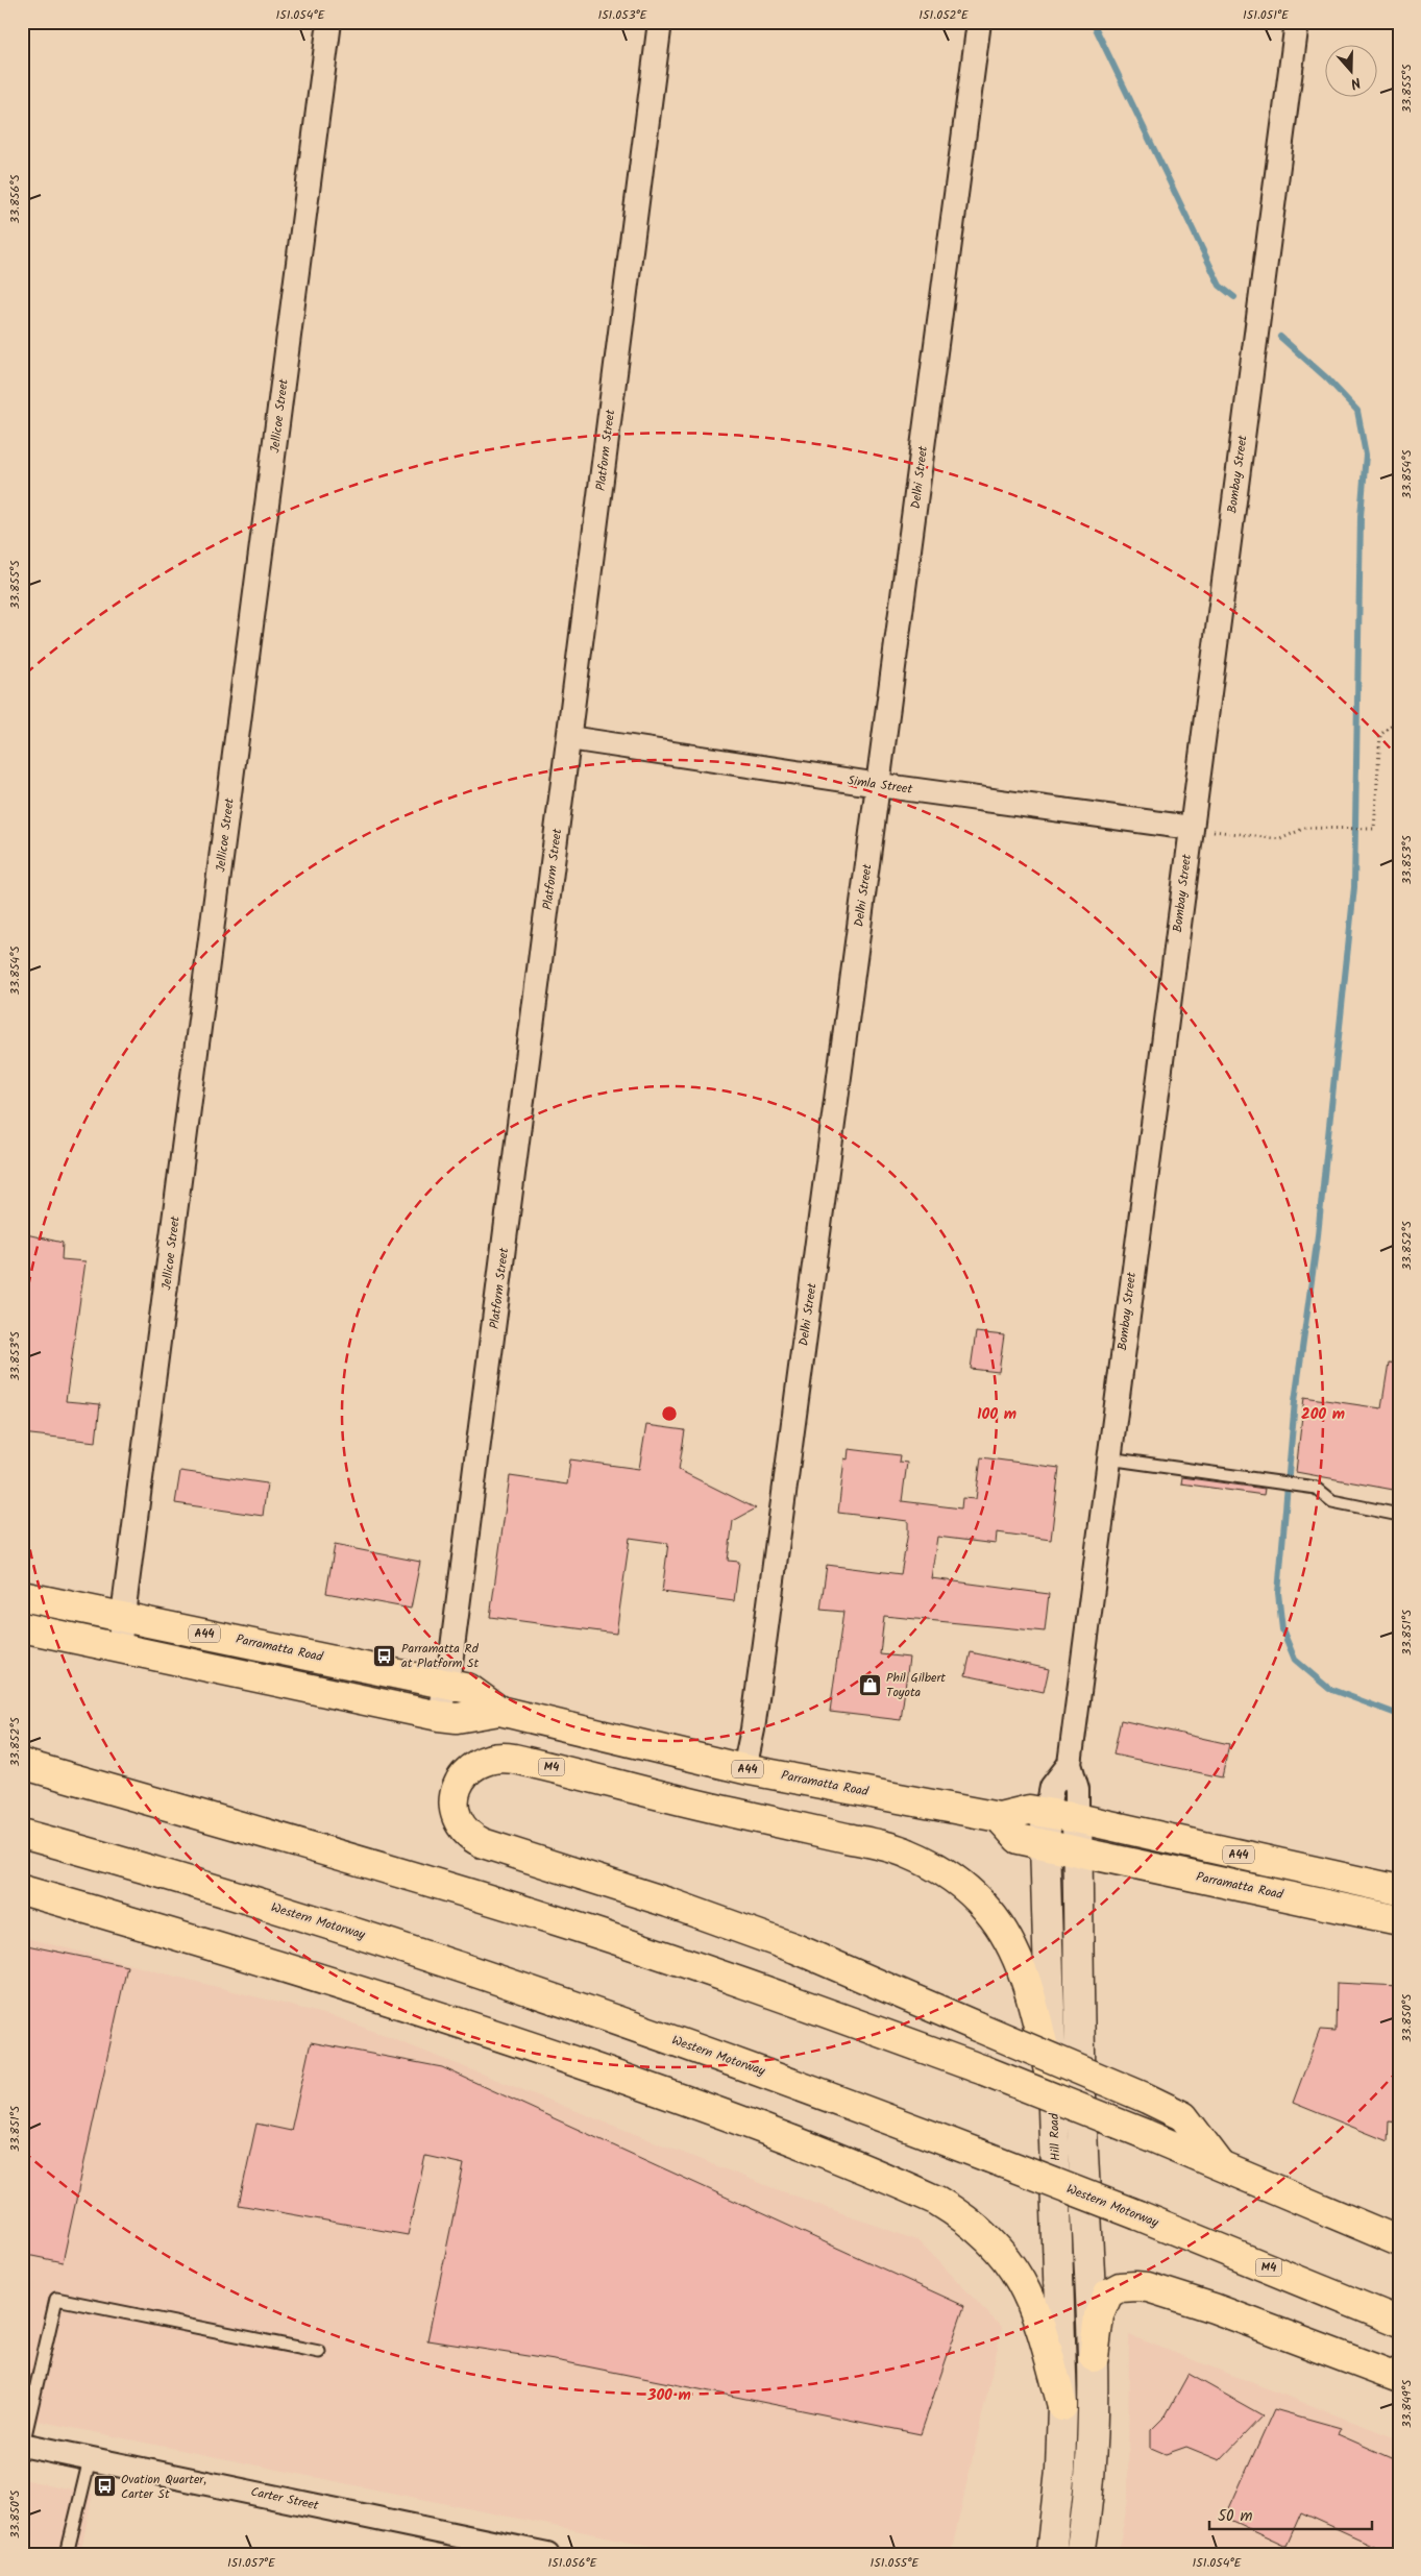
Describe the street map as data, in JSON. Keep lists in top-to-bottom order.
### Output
{
  "streets": {
    "highway": [
      "A44",
      "Parramatta Road",
      "M4",
      "Western Motorway"
    ],
    "main road": ["Hill Road"],
    "street": [
      "Jellicoe Street",
      "Platform Street",
      "Bombay Street",
      "Delhi Street",
      "Simla Street",
      "Carter Street"
    ]
  },
  "crossings": [
    ["Jellicoe Street", "Parramatta Road"],
    ["Platform Street", "Simla Street"],
    ["Platform Street", "Parramatta Road"],
    ["Bombay Street", "Simla Street"],
    ["Bombay Street", "Parramatta Road"],
    ["Delhi Street", "Simla Street"],
    ["Delhi Street", "Parramatta Road"],
    ["Parramatta Road", "Hill Road"],
    ["M4", "Hill Road"]
  ],
  "places": {
    "bus stop": ["Parramatta Rd at Platform St", "Ovation Quarter, Carter St"],
    "shop": ["Phil Gilbert Toyota"]
  },
  "scale_bar": "50 m",
  "north": "bottom",
  "coordinates": [
    "151.054°E",
    "151.053°E",
    "151.052°E",
    "151.051°E",
    "33.855°S",
    "33.856°S",
    "33.854°S",
    "33.853°S",
    "33.852°S",
    "33.851°S",
    "33.850°S",
    "33.849°S",
    "151.057°E",
    "151.056°E",
    "151.055°E"
  ],
  "rings": ["100 m", "200 m", "300 m"]
}
